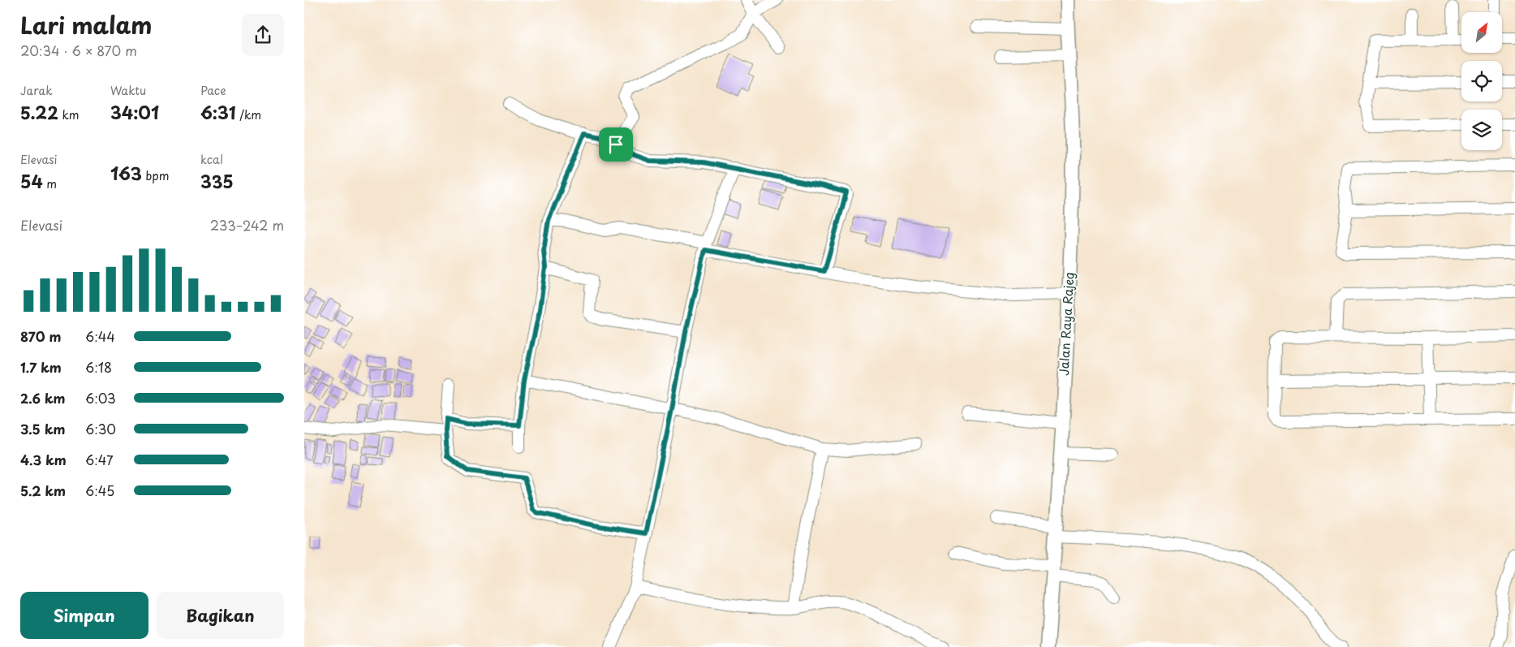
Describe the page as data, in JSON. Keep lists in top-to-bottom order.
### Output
{
  "streets": {
    "main road": ["Jalan Raya Rajeg"]
  },
  "north": "top right",
  "page": {
    "heading": ["Lari malam", "20:34 · 6 × 870 m"],
    "stats": [
      ["Jarak", "5.22 km"],
      ["Waktu", "34:01"],
      ["Pace", "6:31 /km"],
      ["Elevasi", "54 m"],
      ["163 bpm"],
      ["kcal", "335"]
    ],
    "chart": ["Elevasi", "233–242 m"],
    "list": [
      {
        "name": "870 m",
        "note": "6:44"
      },
      {
        "name": "1.7 km",
        "note": "6:18"
      },
      {
        "name": "2.6 km",
        "note": "6:03"
      },
      {
        "name": "3.5 km",
        "note": "6:30"
      },
      {
        "name": "4.3 km",
        "note": "6:47"
      },
      {
        "name": "5.2 km",
        "note": "6:45"
      }
    ],
    "buttons": ["Simpan", "Bagikan"]
  }
}
